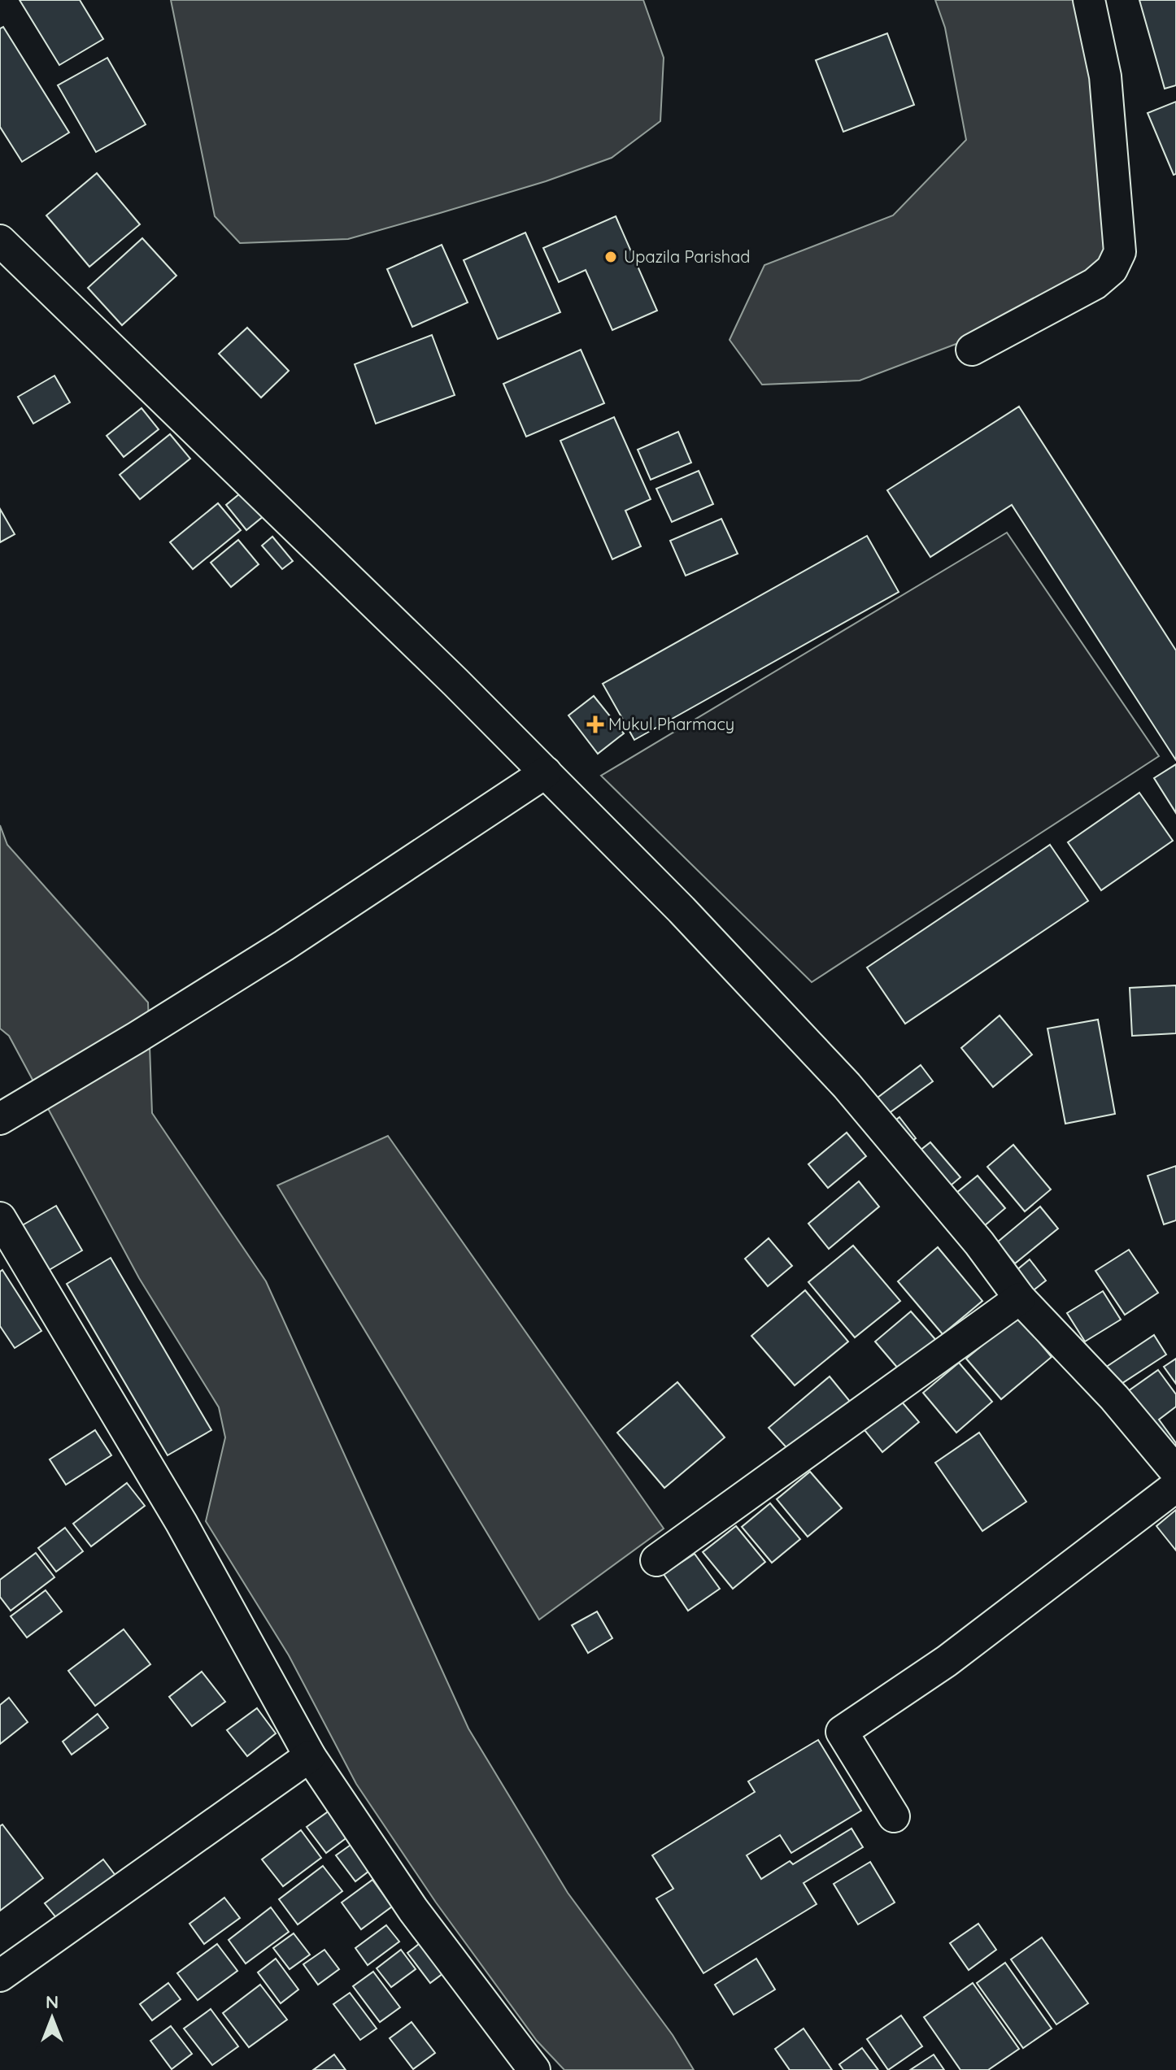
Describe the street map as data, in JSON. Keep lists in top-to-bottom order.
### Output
{
  "places": {
    "other": ["Upazila Parishad"],
    "health": ["Mukul Pharmacy"]
  },
  "north": "top"
}
